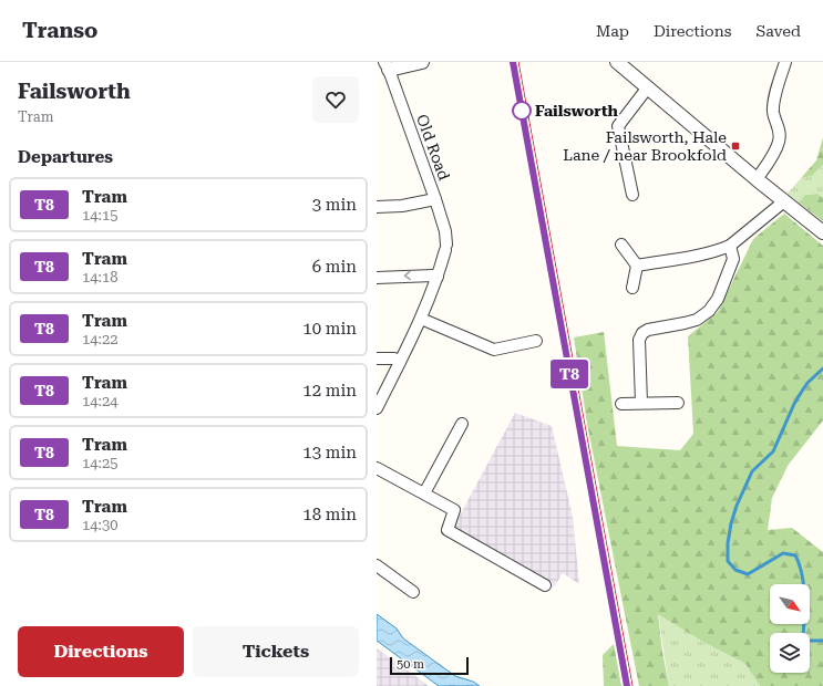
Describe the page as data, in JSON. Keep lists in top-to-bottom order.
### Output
{
  "streets": {
    "street": ["Old Road"]
  },
  "places": {
    "other": ["Failsworth"],
    "transit": ["Failsworth, Hale Lane / near Brookfold"]
  },
  "lines": ["tram line T8"],
  "scale_bar": "50 m",
  "north": "bottom right",
  "page": {
    "header": "Transo",
    "nav": ["Map", "Directions", "Saved"],
    "heading": [
      ["Failsworth", "Tram"],
      "Departures"
    ],
    "on_map": "T8",
    "list": [
      {
        "mark": "T8",
        "name": "Tram",
        "note": "14:15",
        "value": "3 min"
      },
      {
        "mark": "T8",
        "name": "Tram",
        "note": "14:18",
        "value": "6 min"
      },
      {
        "mark": "T8",
        "name": "Tram",
        "note": "14:22",
        "value": "10 min"
      },
      {
        "mark": "T8",
        "name": "Tram",
        "note": "14:24",
        "value": "12 min"
      },
      {
        "mark": "T8",
        "name": "Tram",
        "note": "14:25",
        "value": "13 min"
      },
      {
        "mark": "T8",
        "name": "Tram",
        "note": "14:30",
        "value": "18 min"
      }
    ],
    "buttons": ["Directions", "Tickets"],
    "scale": "50 m"
  }
}
